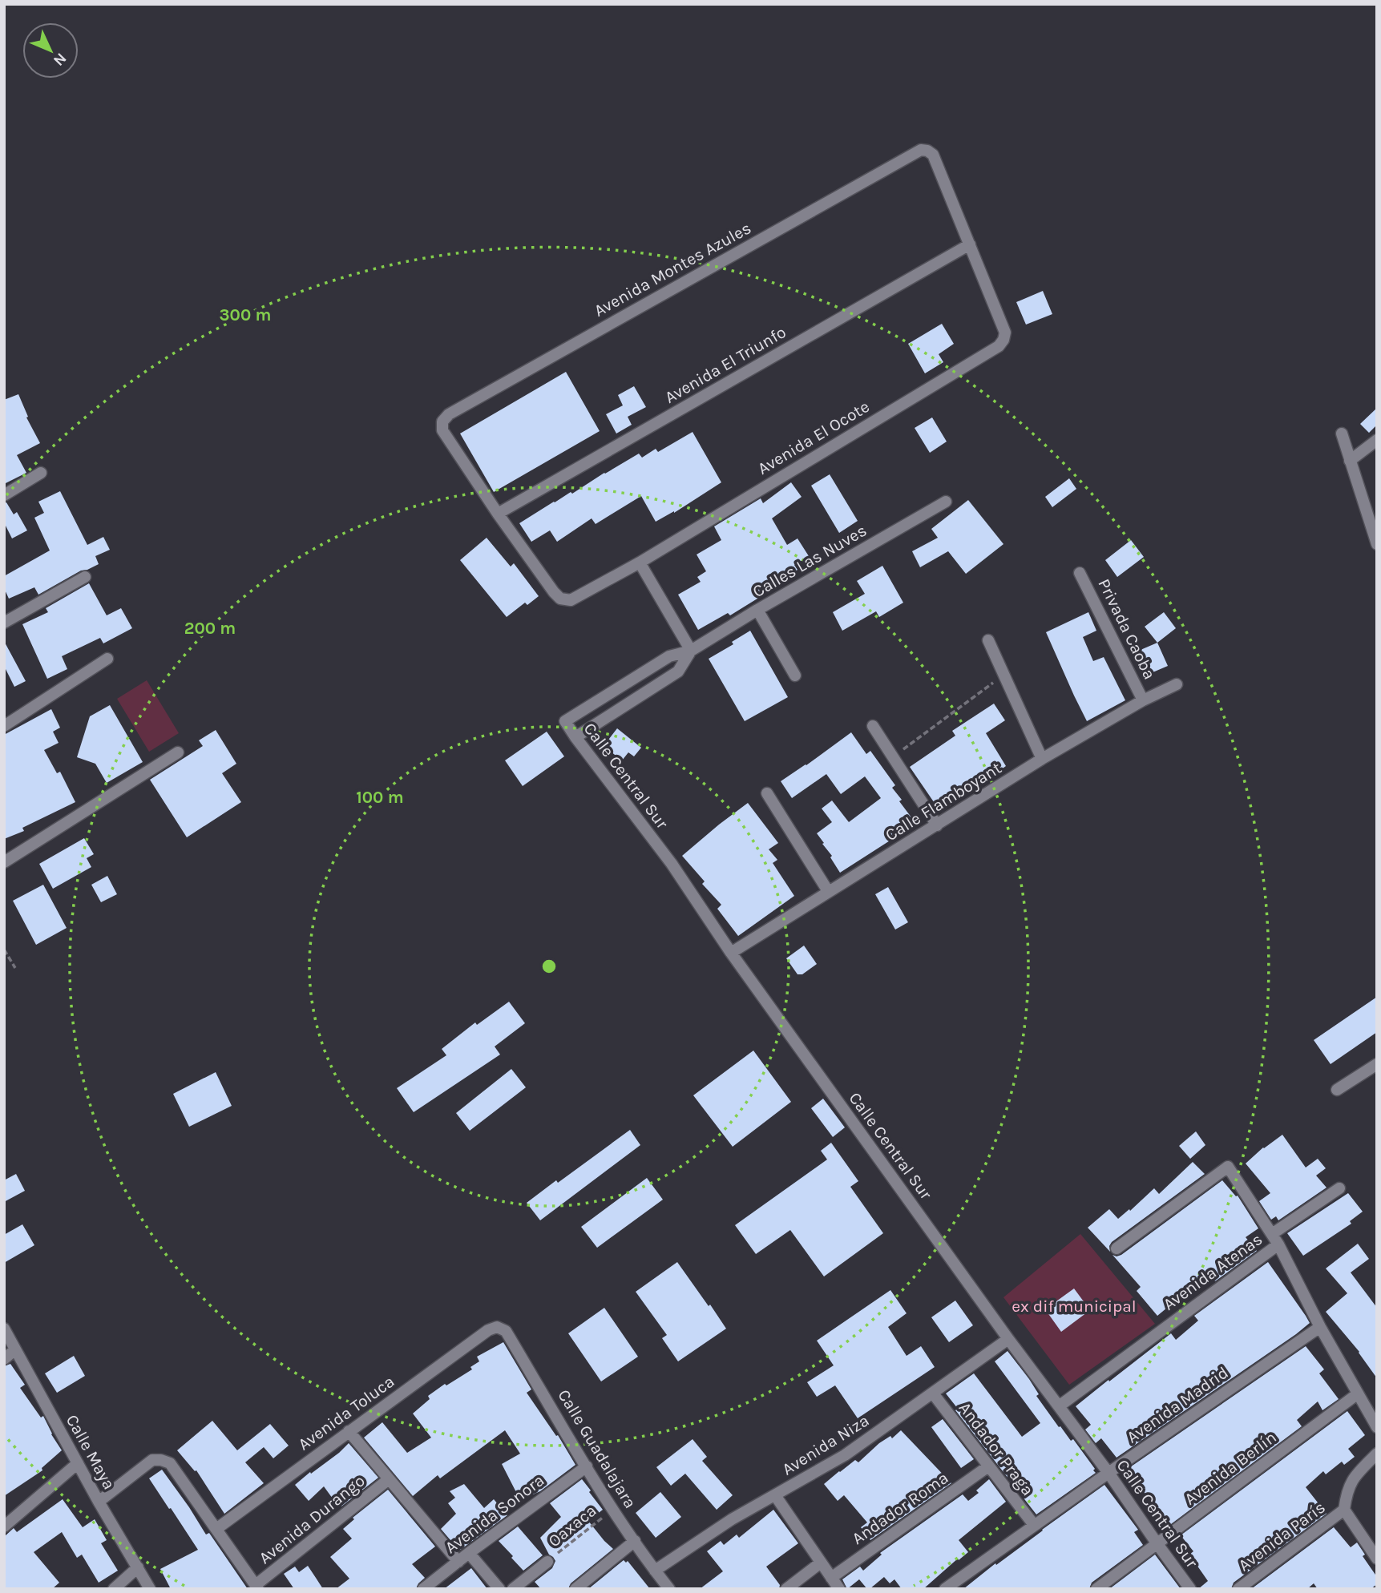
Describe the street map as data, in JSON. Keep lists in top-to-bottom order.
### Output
{
  "streets": {
    "street": [
      "Avenida Montes Azules",
      "Avenida El Triunfo",
      "Avenida El Ocote",
      "Calles Las Nuves",
      "Privada Caoba",
      "Calle Central Sur",
      "Calle Flamboyant",
      "Avenida Atenas",
      "Avenida Madrid",
      "Avenida Toluca",
      "Avenida Niza",
      "Calle Guadalajara",
      "Andador Praga",
      "Calle Maya",
      "Avenida Berlín",
      "Andador Roma",
      "Avenida Sonora",
      "Avenida Durango",
      "Avenida París"
    ],
    "path": ["Oaxaca"]
  },
  "crossings": [
    ["Avenida Montes Azules", "Avenida El Triunfo"],
    ["Avenida Montes Azules", "Avenida El Ocote"],
    ["Avenida El Triunfo", "Avenida El Ocote"],
    ["Calles Las Nuves", "Calle Central Sur"],
    ["Privada Caoba", "Calle Flamboyant"],
    ["Calle Central Sur", "Calle Flamboyant"],
    ["Calle Central Sur", "Avenida Atenas"],
    ["Calle Central Sur", "Avenida Madrid"],
    ["Calle Central Sur", "Avenida Niza"],
    ["Calle Central Sur", "Avenida Berlín"],
    ["Avenida Madrid", "Andador Praga"],
    ["Avenida Toluca", "Calle Guadalajara"],
    ["Avenida Niza", "Calle Guadalajara"],
    ["Avenida Niza", "Andador Praga"],
    ["Calle Guadalajara", "Avenida Sonora"],
    ["Calle Guadalajara", "Oaxaca"],
    ["Andador Praga", "Andador Roma"]
  ],
  "parks": ["ex dif municipal"],
  "north": "bottom right",
  "rings": ["300 m", "200 m", "100 m"]
}
